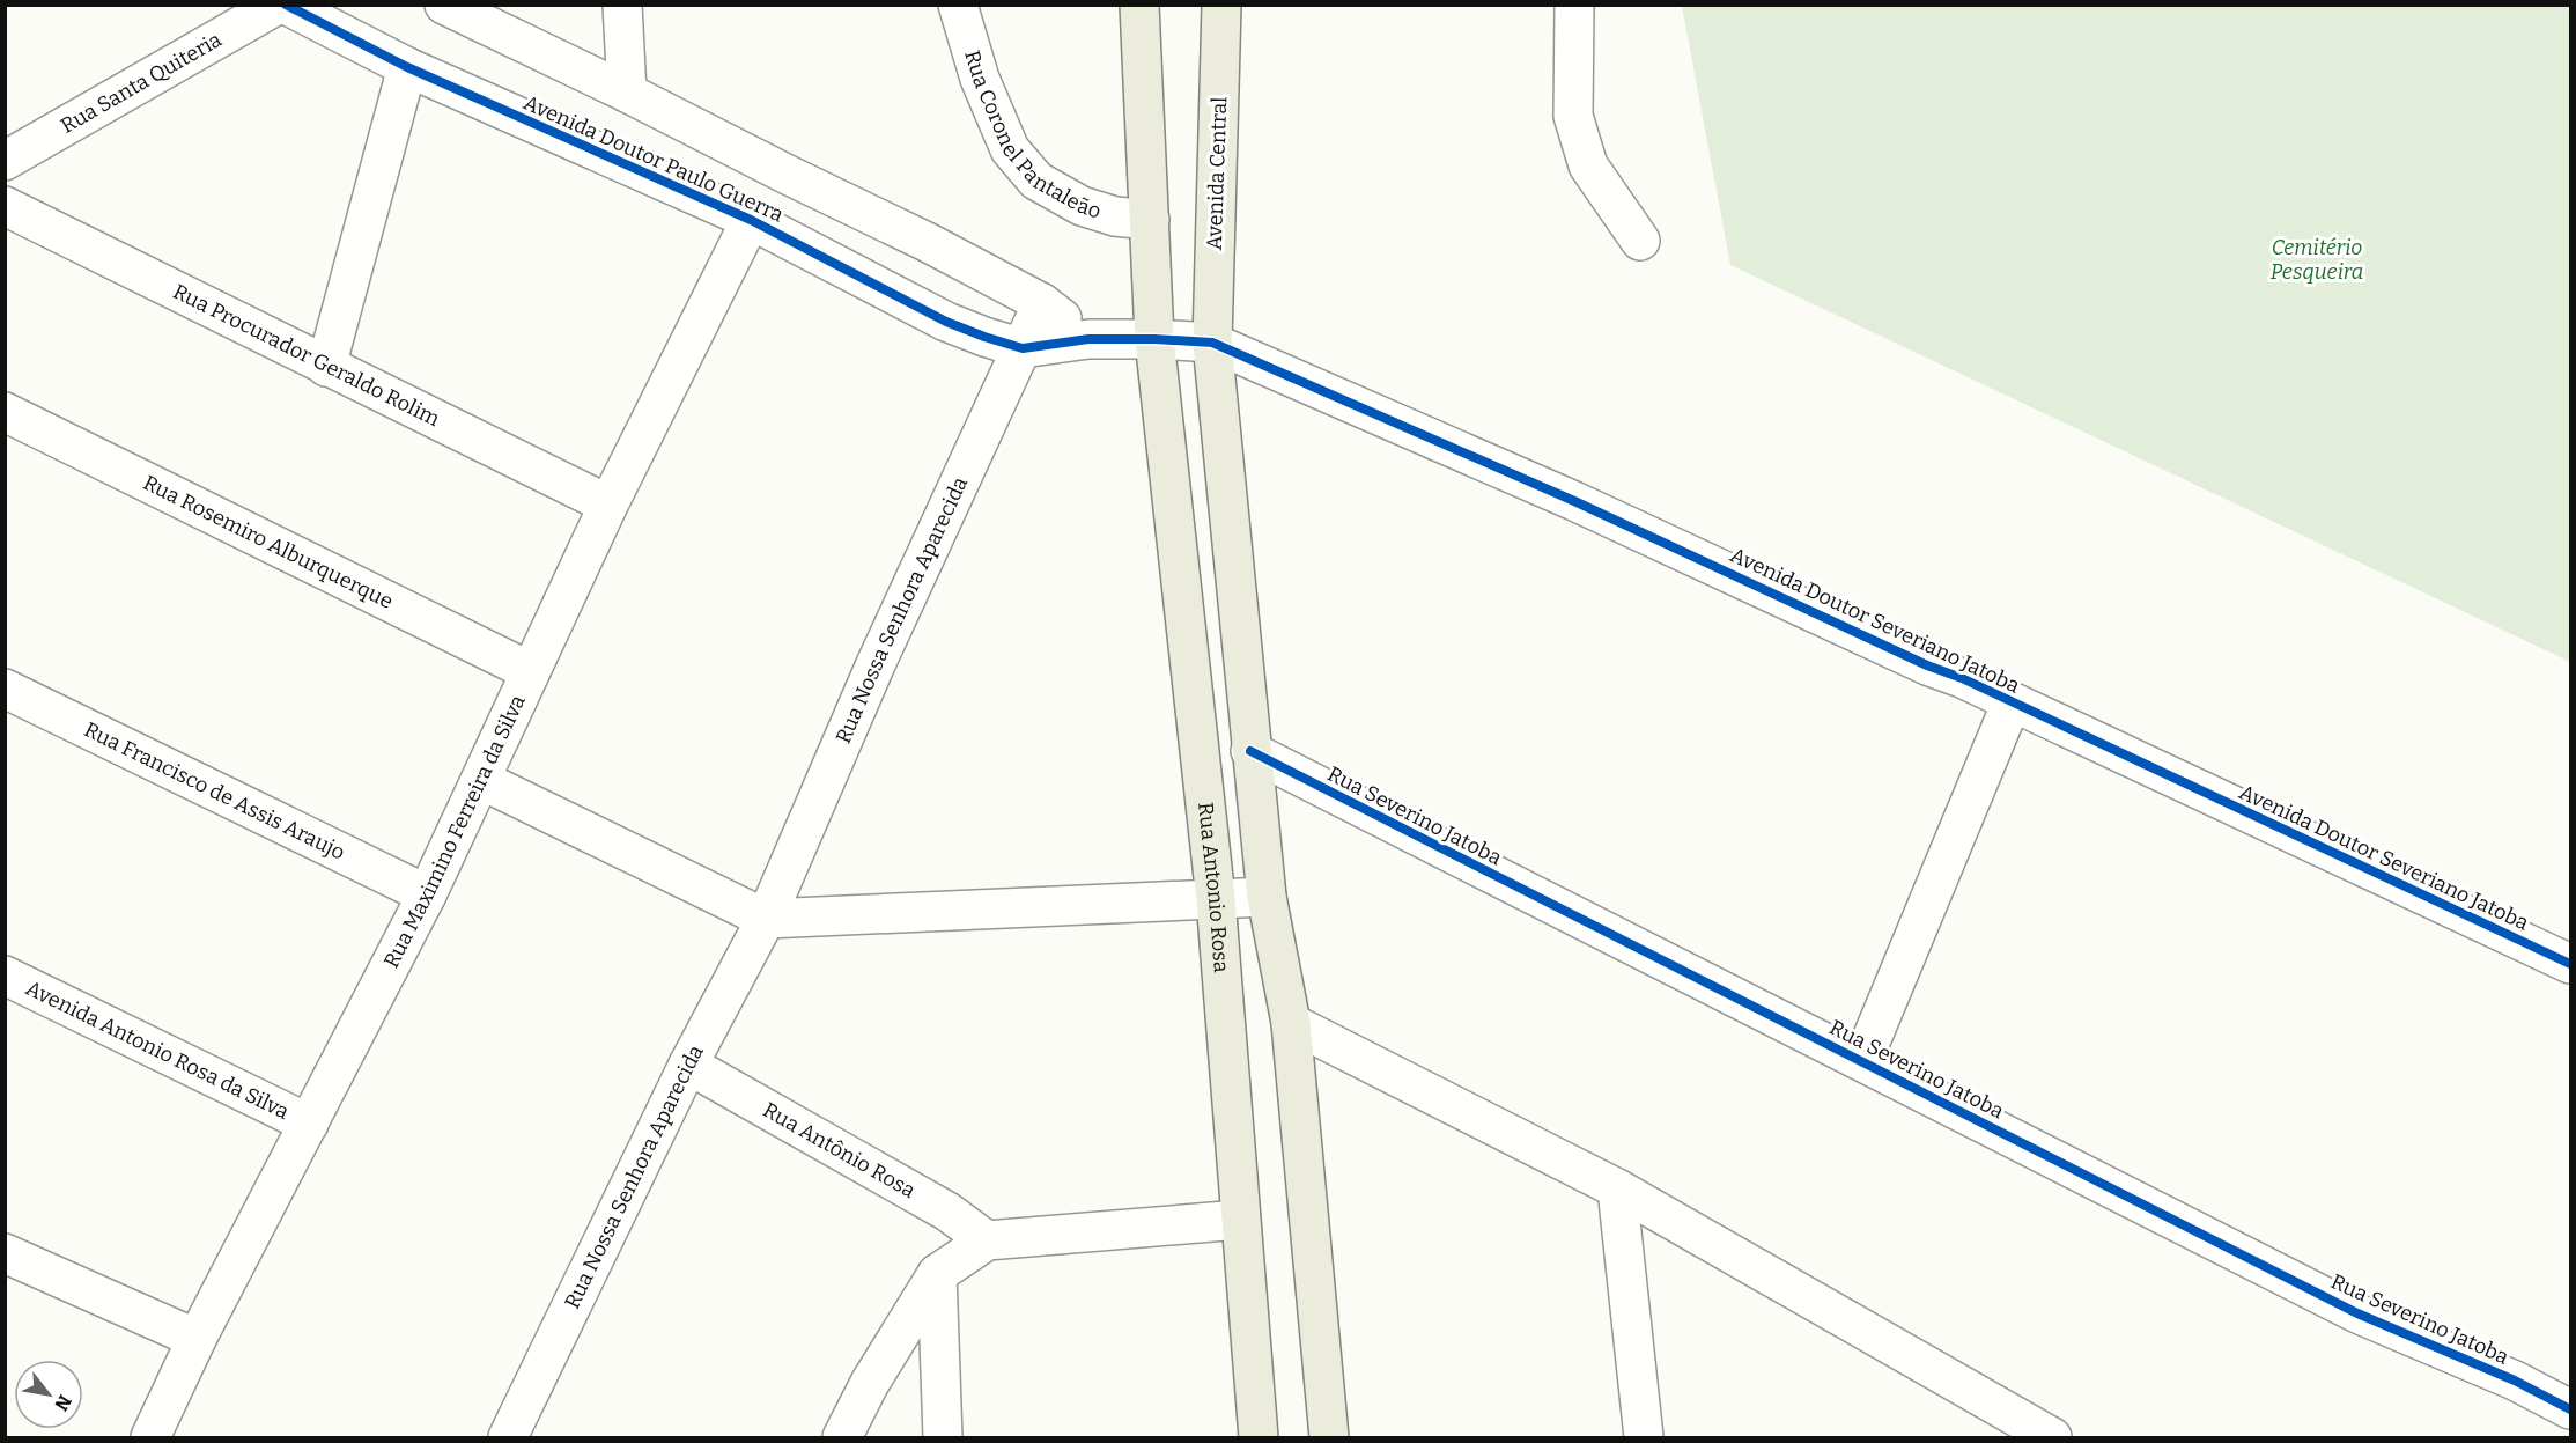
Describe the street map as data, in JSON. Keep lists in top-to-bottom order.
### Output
{
  "streets": {
    "main road": ["Avenida Central", "Rua Antonio Rosa"],
    "street": [
      "Rua Santa Quiteria",
      "Rua Coronel Pantaleão",
      "Avenida Doutor Paulo Guerra",
      "Rua Procurador Geraldo Rolim",
      "Rua Rosemiro Alburquerque",
      "Rua Nossa Senhora Aparecida",
      "Avenida Doutor Severiano Jatoba",
      "Rua Francisco de Assis Araujo",
      "Rua Severino Jatoba",
      "Rua Maximino Ferreira da Silva",
      "Avenida Antonio Rosa da Silva",
      "Rua Antônio Rosa"
    ]
  },
  "crossings": [
    ["Avenida Doutor Paulo Guerra", "Rua Nossa Senhora Aparecida"],
    ["Avenida Doutor Paulo Guerra", "Avenida Doutor Severiano Jatoba"],
    ["Avenida Doutor Paulo Guerra", "Rua Maximino Ferreira da Silva"],
    ["Avenida Central", "Avenida Doutor Severiano Jatoba"],
    ["Rua Procurador Geraldo Rolim", "Rua Maximino Ferreira da Silva"],
    ["Rua Rosemiro Alburquerque", "Rua Maximino Ferreira da Silva"],
    ["Rua Nossa Senhora Aparecida", "Rua Antônio Rosa"],
    ["Avenida Doutor Severiano Jatoba", "Rua Antonio Rosa"],
    ["Rua Francisco de Assis Araujo", "Rua Maximino Ferreira da Silva"],
    ["Rua Maximino Ferreira da Silva", "Avenida Antonio Rosa da Silva"]
  ],
  "parks": ["Cemitério Pesqueira"],
  "north": "bottom right"
}
